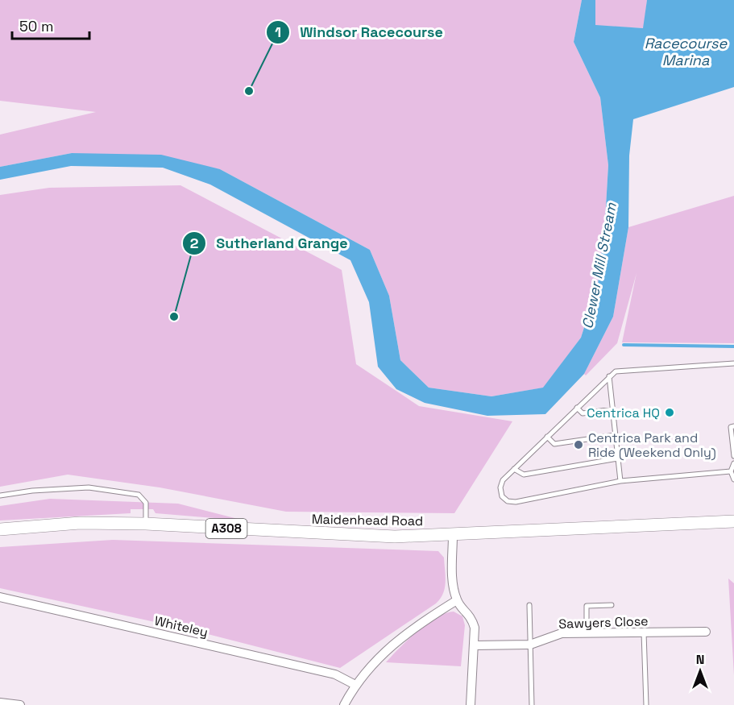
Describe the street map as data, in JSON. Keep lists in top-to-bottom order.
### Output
{
  "streets": {
    "main road": ["Maidenhead Road", "A308"],
    "street": ["Sawyers Close", "Whiteley"]
  },
  "water": ["Racecourse Marina", "Clewer Mill Stream"],
  "places": [
    "Windsor Racecourse",
    "Sutherland Grange",
    "Centrica HQ",
    "Centrica Park and Ride (Weekend Only)"
  ],
  "scale_bar": "50 m",
  "north": "top"
}
